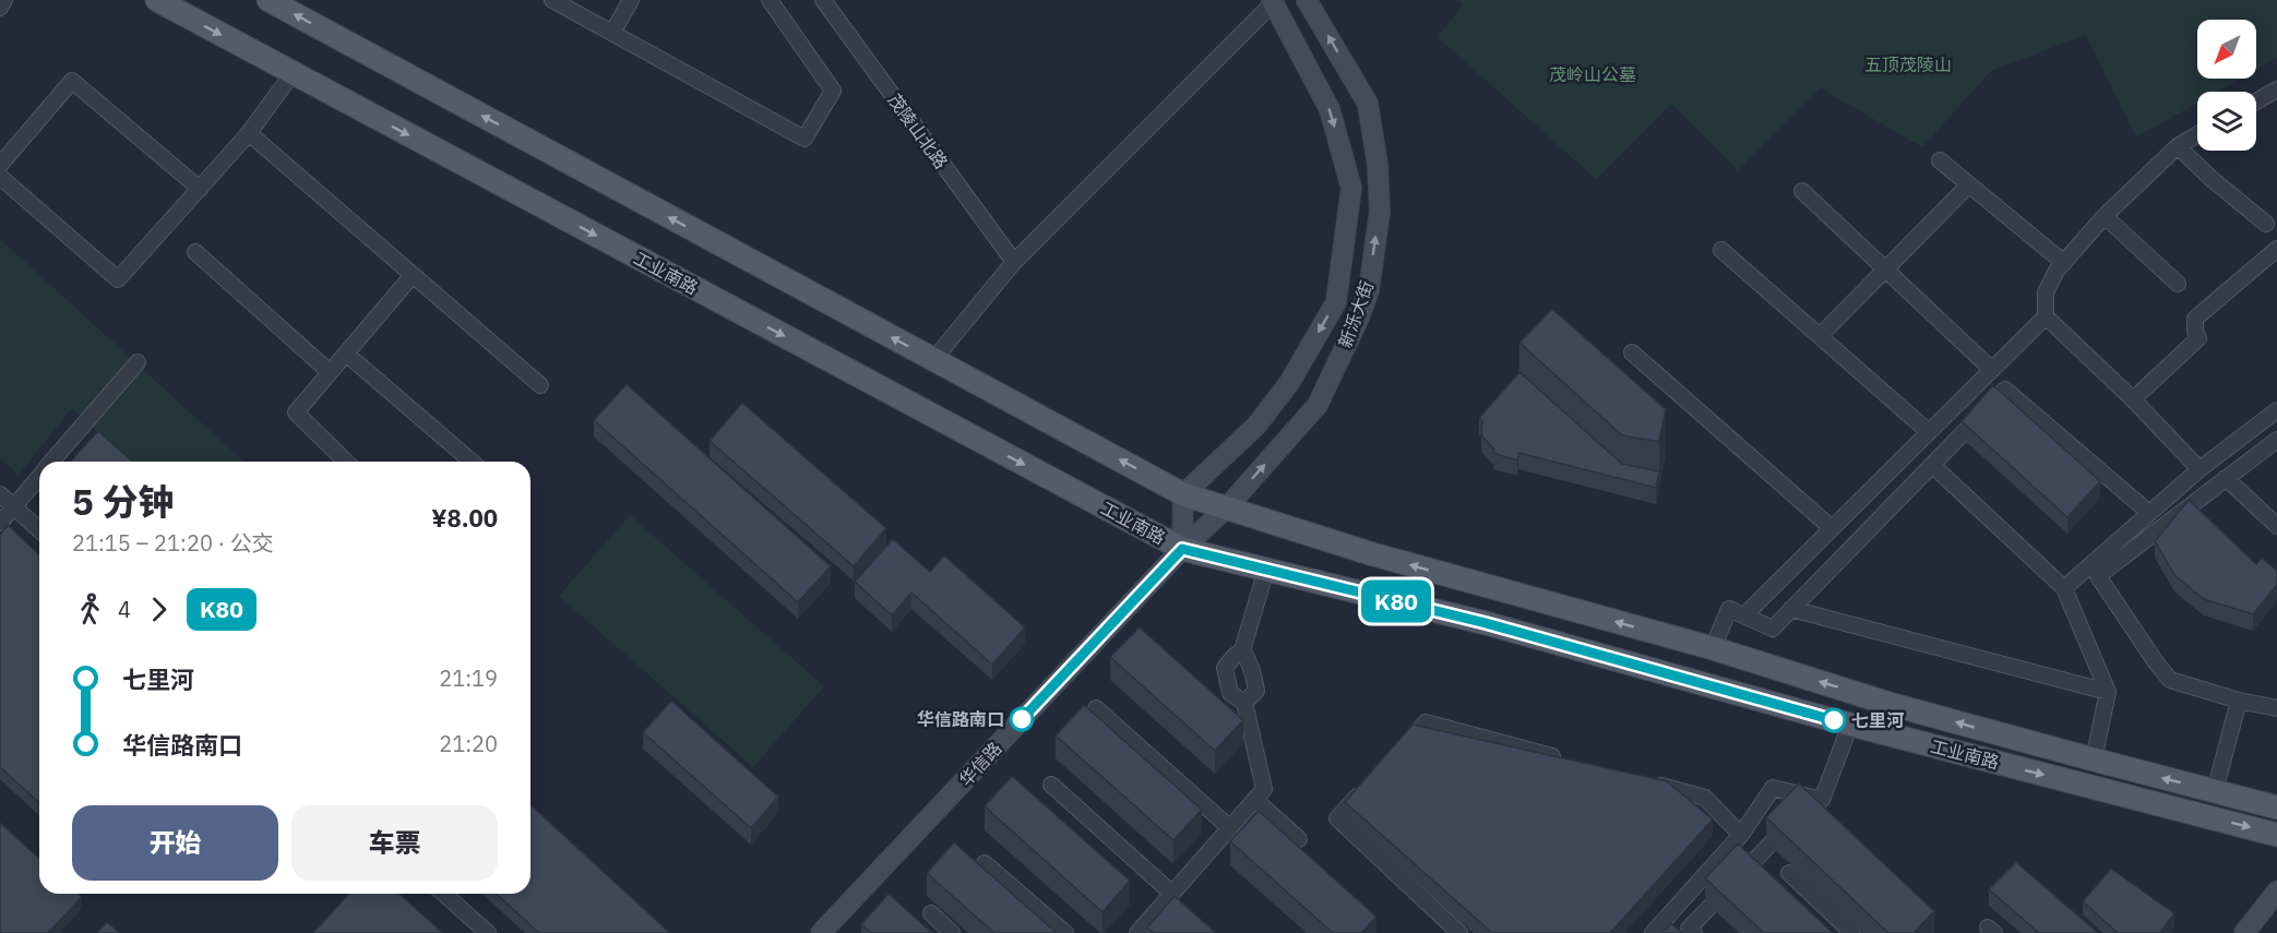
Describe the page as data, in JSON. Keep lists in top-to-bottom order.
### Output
{
  "streets": {
    "main road": ["工业南路", "新泺大街", "华信路"],
    "street": ["茂陵山北路"]
  },
  "crossings": [
    ["工业南路", "新泺大街"],
    ["工业南路", "华信路"],
    ["新泺大街", "华信路"]
  ],
  "parks": ["五顶茂陵山", "茂岭山公墓"],
  "places": ["华信路南口", "七里河"],
  "lines": ["bus line K80"],
  "north": "bottom left",
  "page": {
    "on_map": "K80",
    "heading": ["5 分钟", "21:15 – 21:20 · 公交", "¥8.00"],
    "legs": ["4", "K80"],
    "list": [
      {
        "name": "七里河",
        "value": "21:19"
      },
      {
        "name": "华信路南口",
        "value": "21:20"
      }
    ],
    "buttons": ["开始", "车票"]
  }
}
